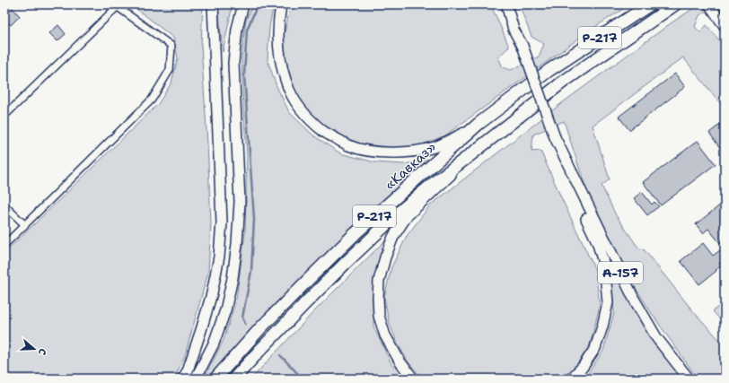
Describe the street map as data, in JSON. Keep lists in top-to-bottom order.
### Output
{
  "streets": {
    "highway": ["Р-217", "«Кавказ»"],
    "main road": ["А-157"]
  },
  "crossings": [
    ["Р-217", "«Кавказ»"]
  ],
  "north": "right"
}
